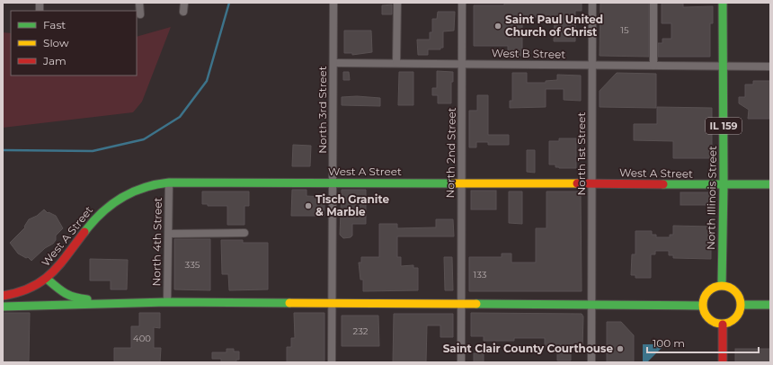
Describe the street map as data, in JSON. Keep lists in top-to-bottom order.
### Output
{
  "streets": {
    "main road": ["IL 159", "West A Street", "North Illinois Street"],
    "street": [
      "West B Street",
      "North 3rd Street",
      "North 2nd Street",
      "North 1st Street",
      "North 4th Street"
    ]
  },
  "crossings": [
    ["West B Street", "North 3rd Street"],
    ["West B Street", "North 2nd Street"],
    ["West B Street", "North 1st Street"],
    ["West B Street", "North Illinois Street"],
    ["North 3rd Street", "West A Street"],
    ["North 2nd Street", "West A Street"],
    ["North 1st Street", "West A Street"],
    ["West A Street", "North Illinois Street"],
    ["West A Street", "North 4th Street"]
  ],
  "places": ["Saint Paul United Church of Christ", "Tisch Granite & Marble", "Saint Clair County Courthouse"],
  "house_numbers": [
    "15",
    "335",
    "133",
    "232",
    "400"
  ],
  "legend": ["Fast", "Slow", "Jam"],
  "scale_bar": "100 m"
}
